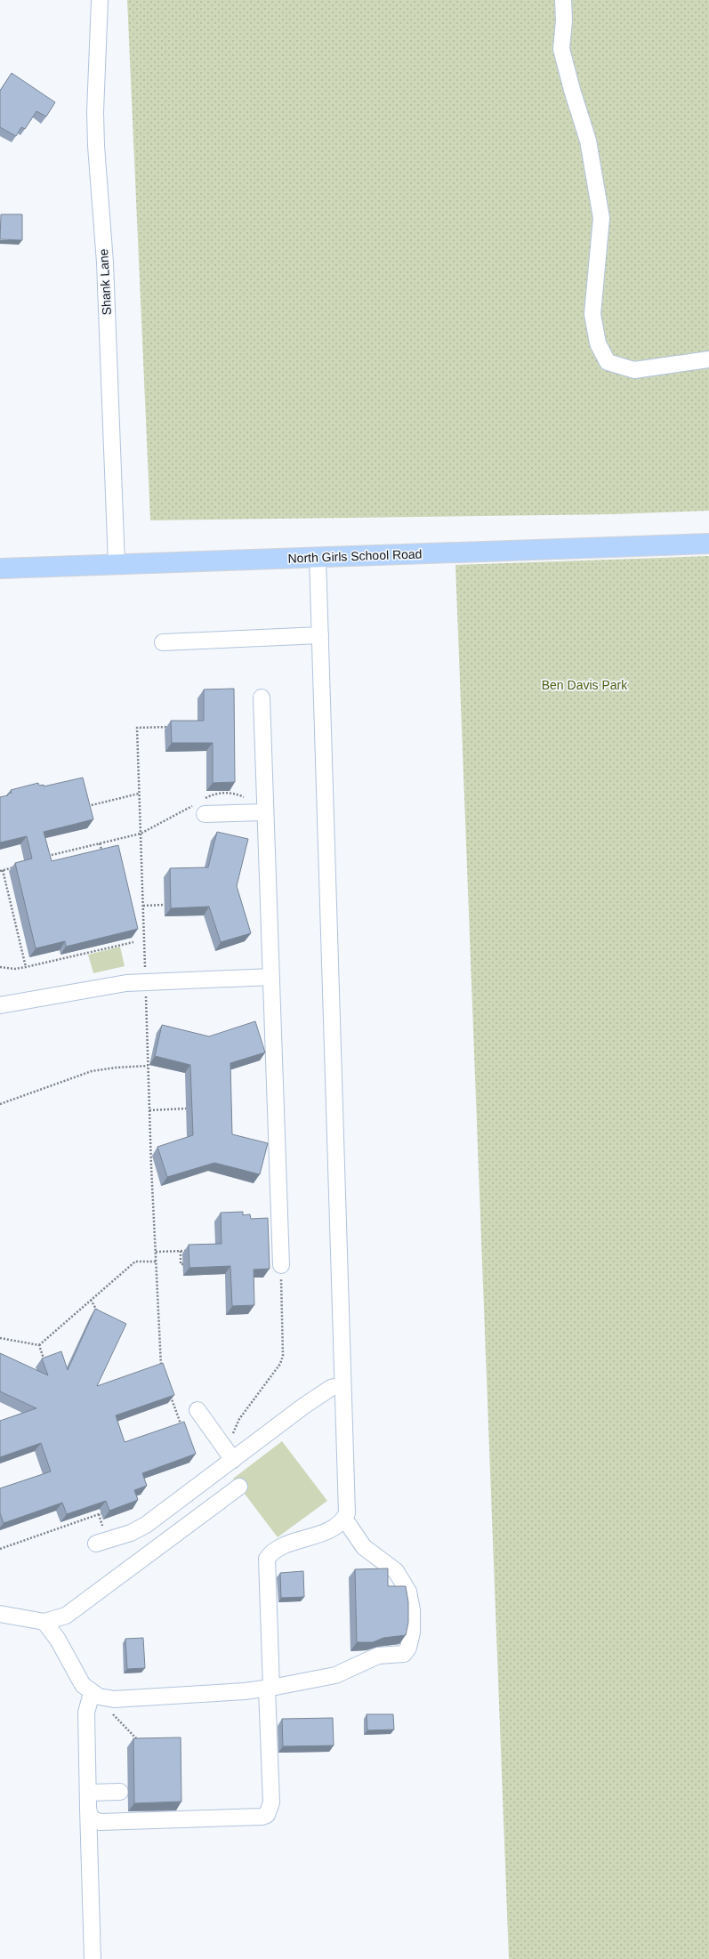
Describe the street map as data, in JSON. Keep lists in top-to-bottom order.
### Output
{
  "streets": {
    "main road": ["North Girls School Road"],
    "street": ["Shank Lane"]
  },
  "crossings": [
    ["Shank Lane", "North Girls School Road"]
  ],
  "parks": ["Ben Davis Park"]
}
